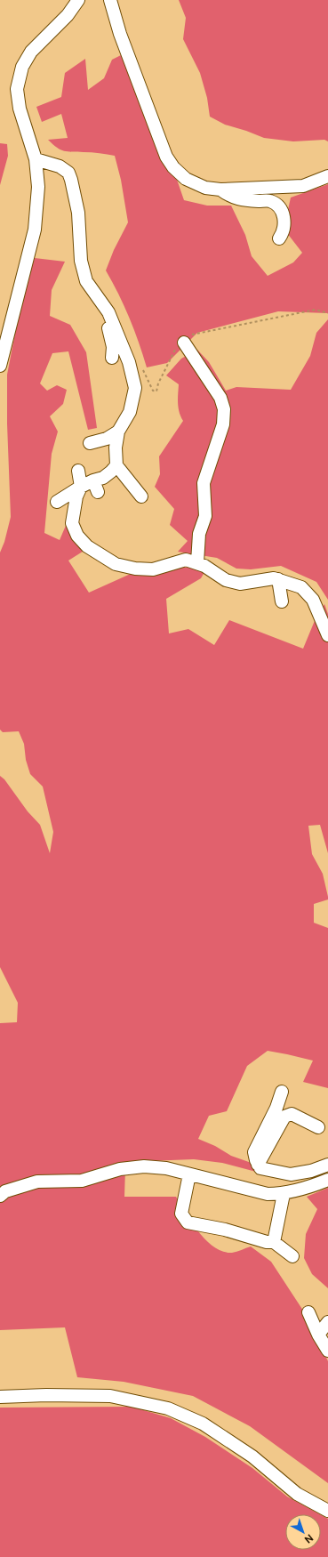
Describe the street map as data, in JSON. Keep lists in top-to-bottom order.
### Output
{
  "north": "bottom right"
}
